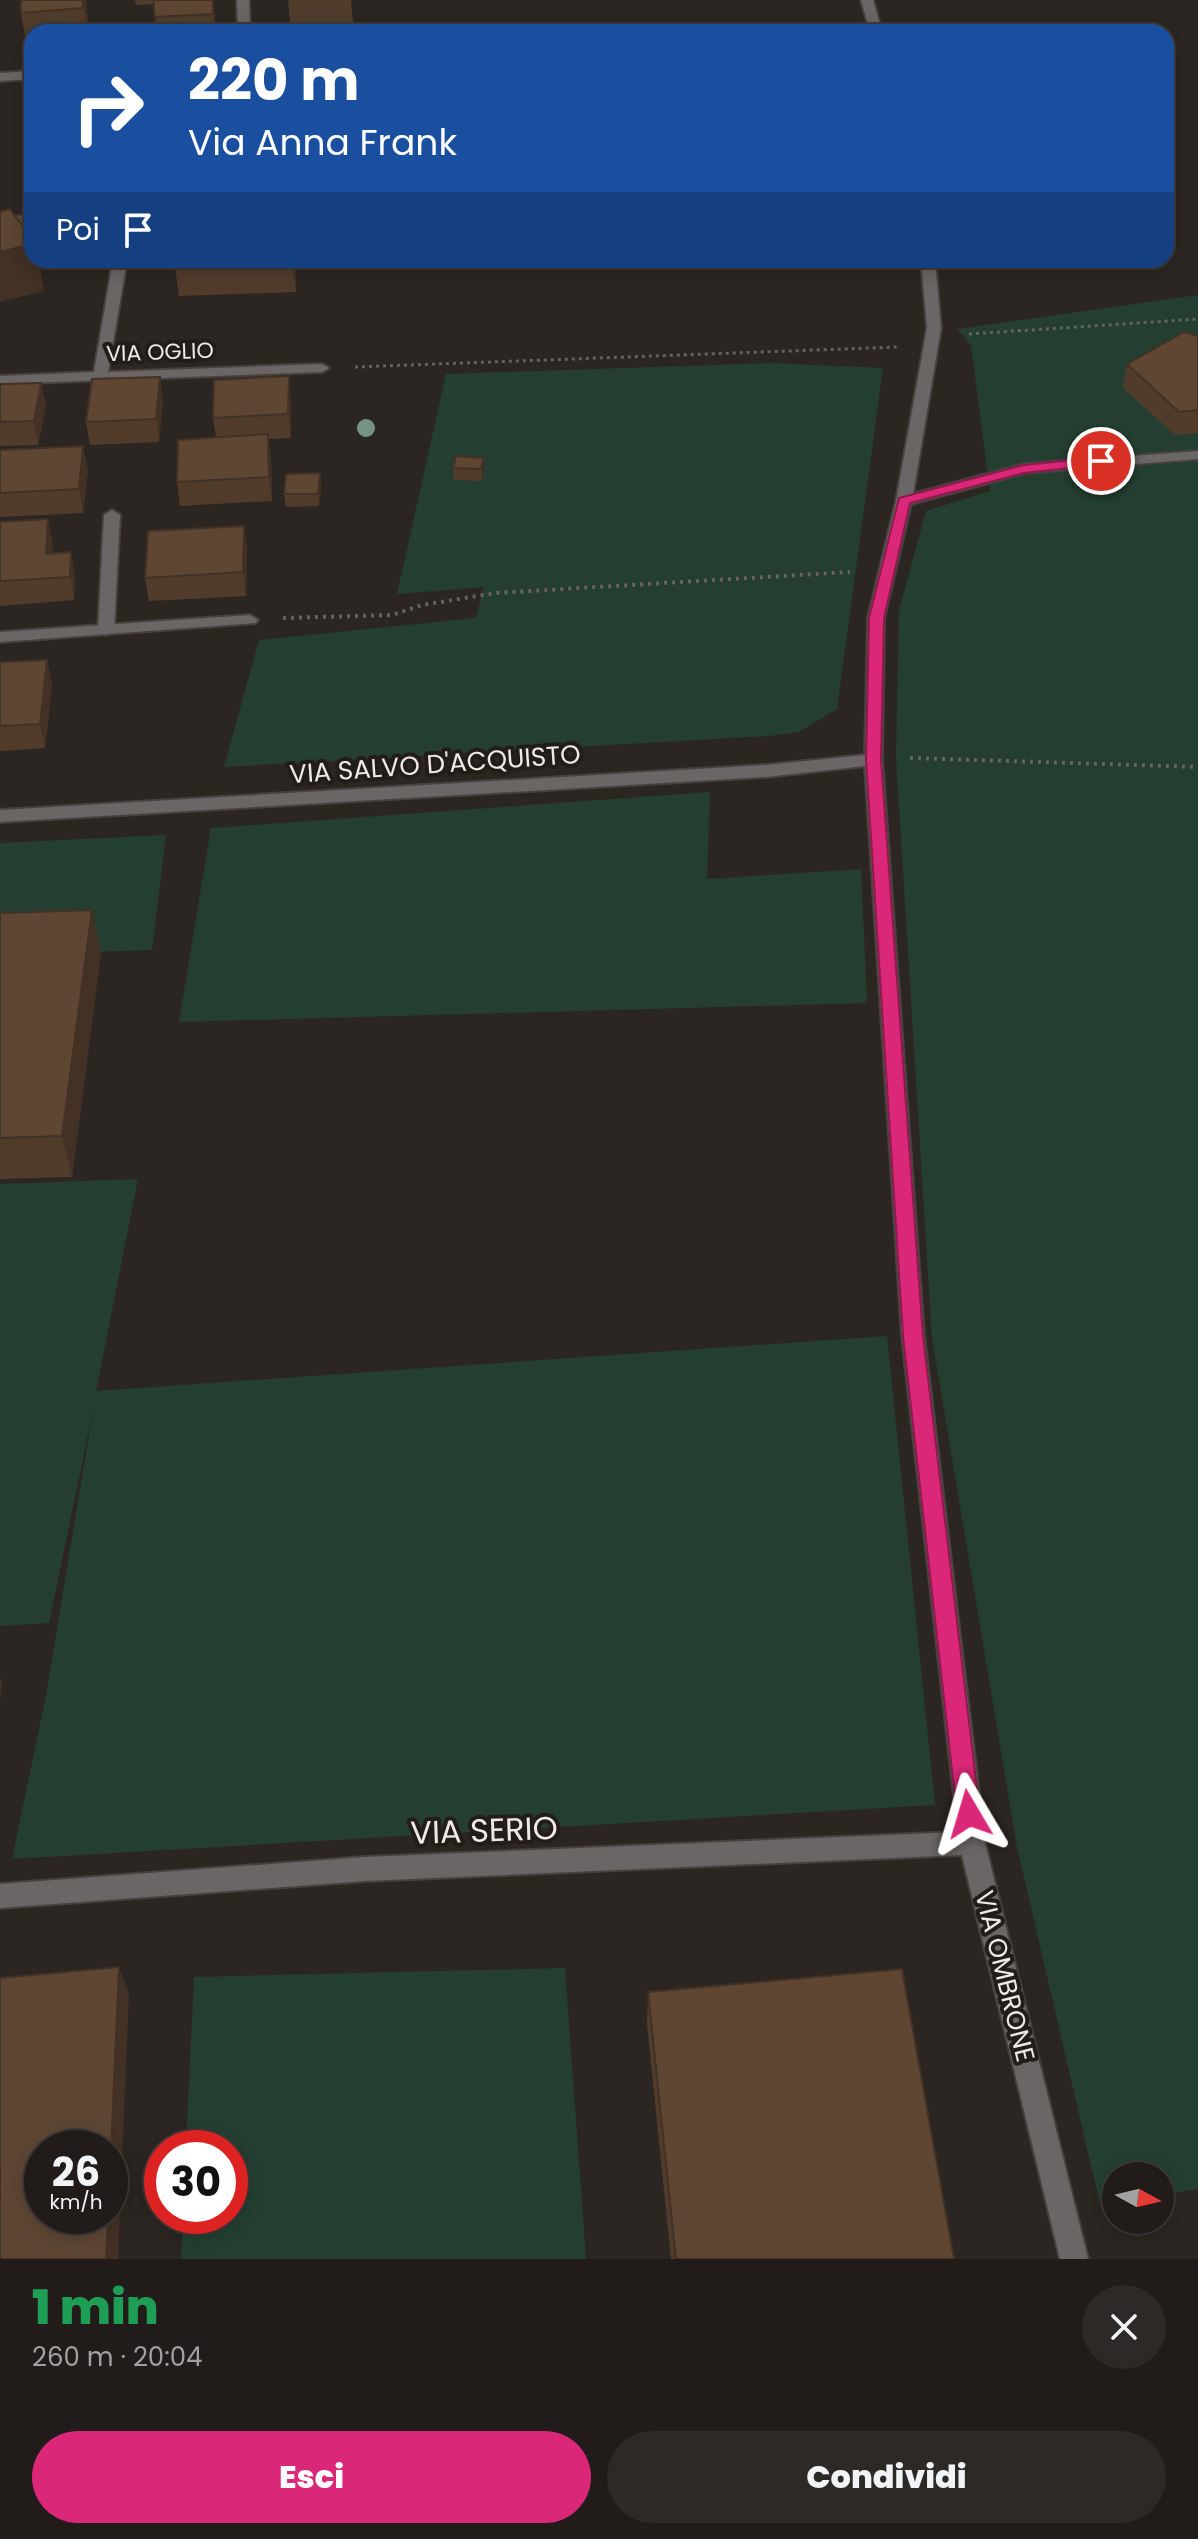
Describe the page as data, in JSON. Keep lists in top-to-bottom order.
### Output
{
  "streets": {
    "street": [
      "VIA OGLIO",
      "VIA SALVO D'ACQUISTO",
      "VIA SERIO",
      "VIA OMBRONE"
    ]
  },
  "crossings": [
    ["VIA SALVO D'ACQUISTO", "VIA OMBRONE"],
    ["VIA SERIO", "VIA OMBRONE"]
  ],
  "north": "right",
  "page": {
    "turn": ["220 m", "Via Anna Frank"],
    "then": "Poi",
    "speed": "26 km/h",
    "limit": "30",
    "heading": ["1 min", "260 m · 20:04"],
    "buttons": ["Esci", "Condividi"]
  }
}
